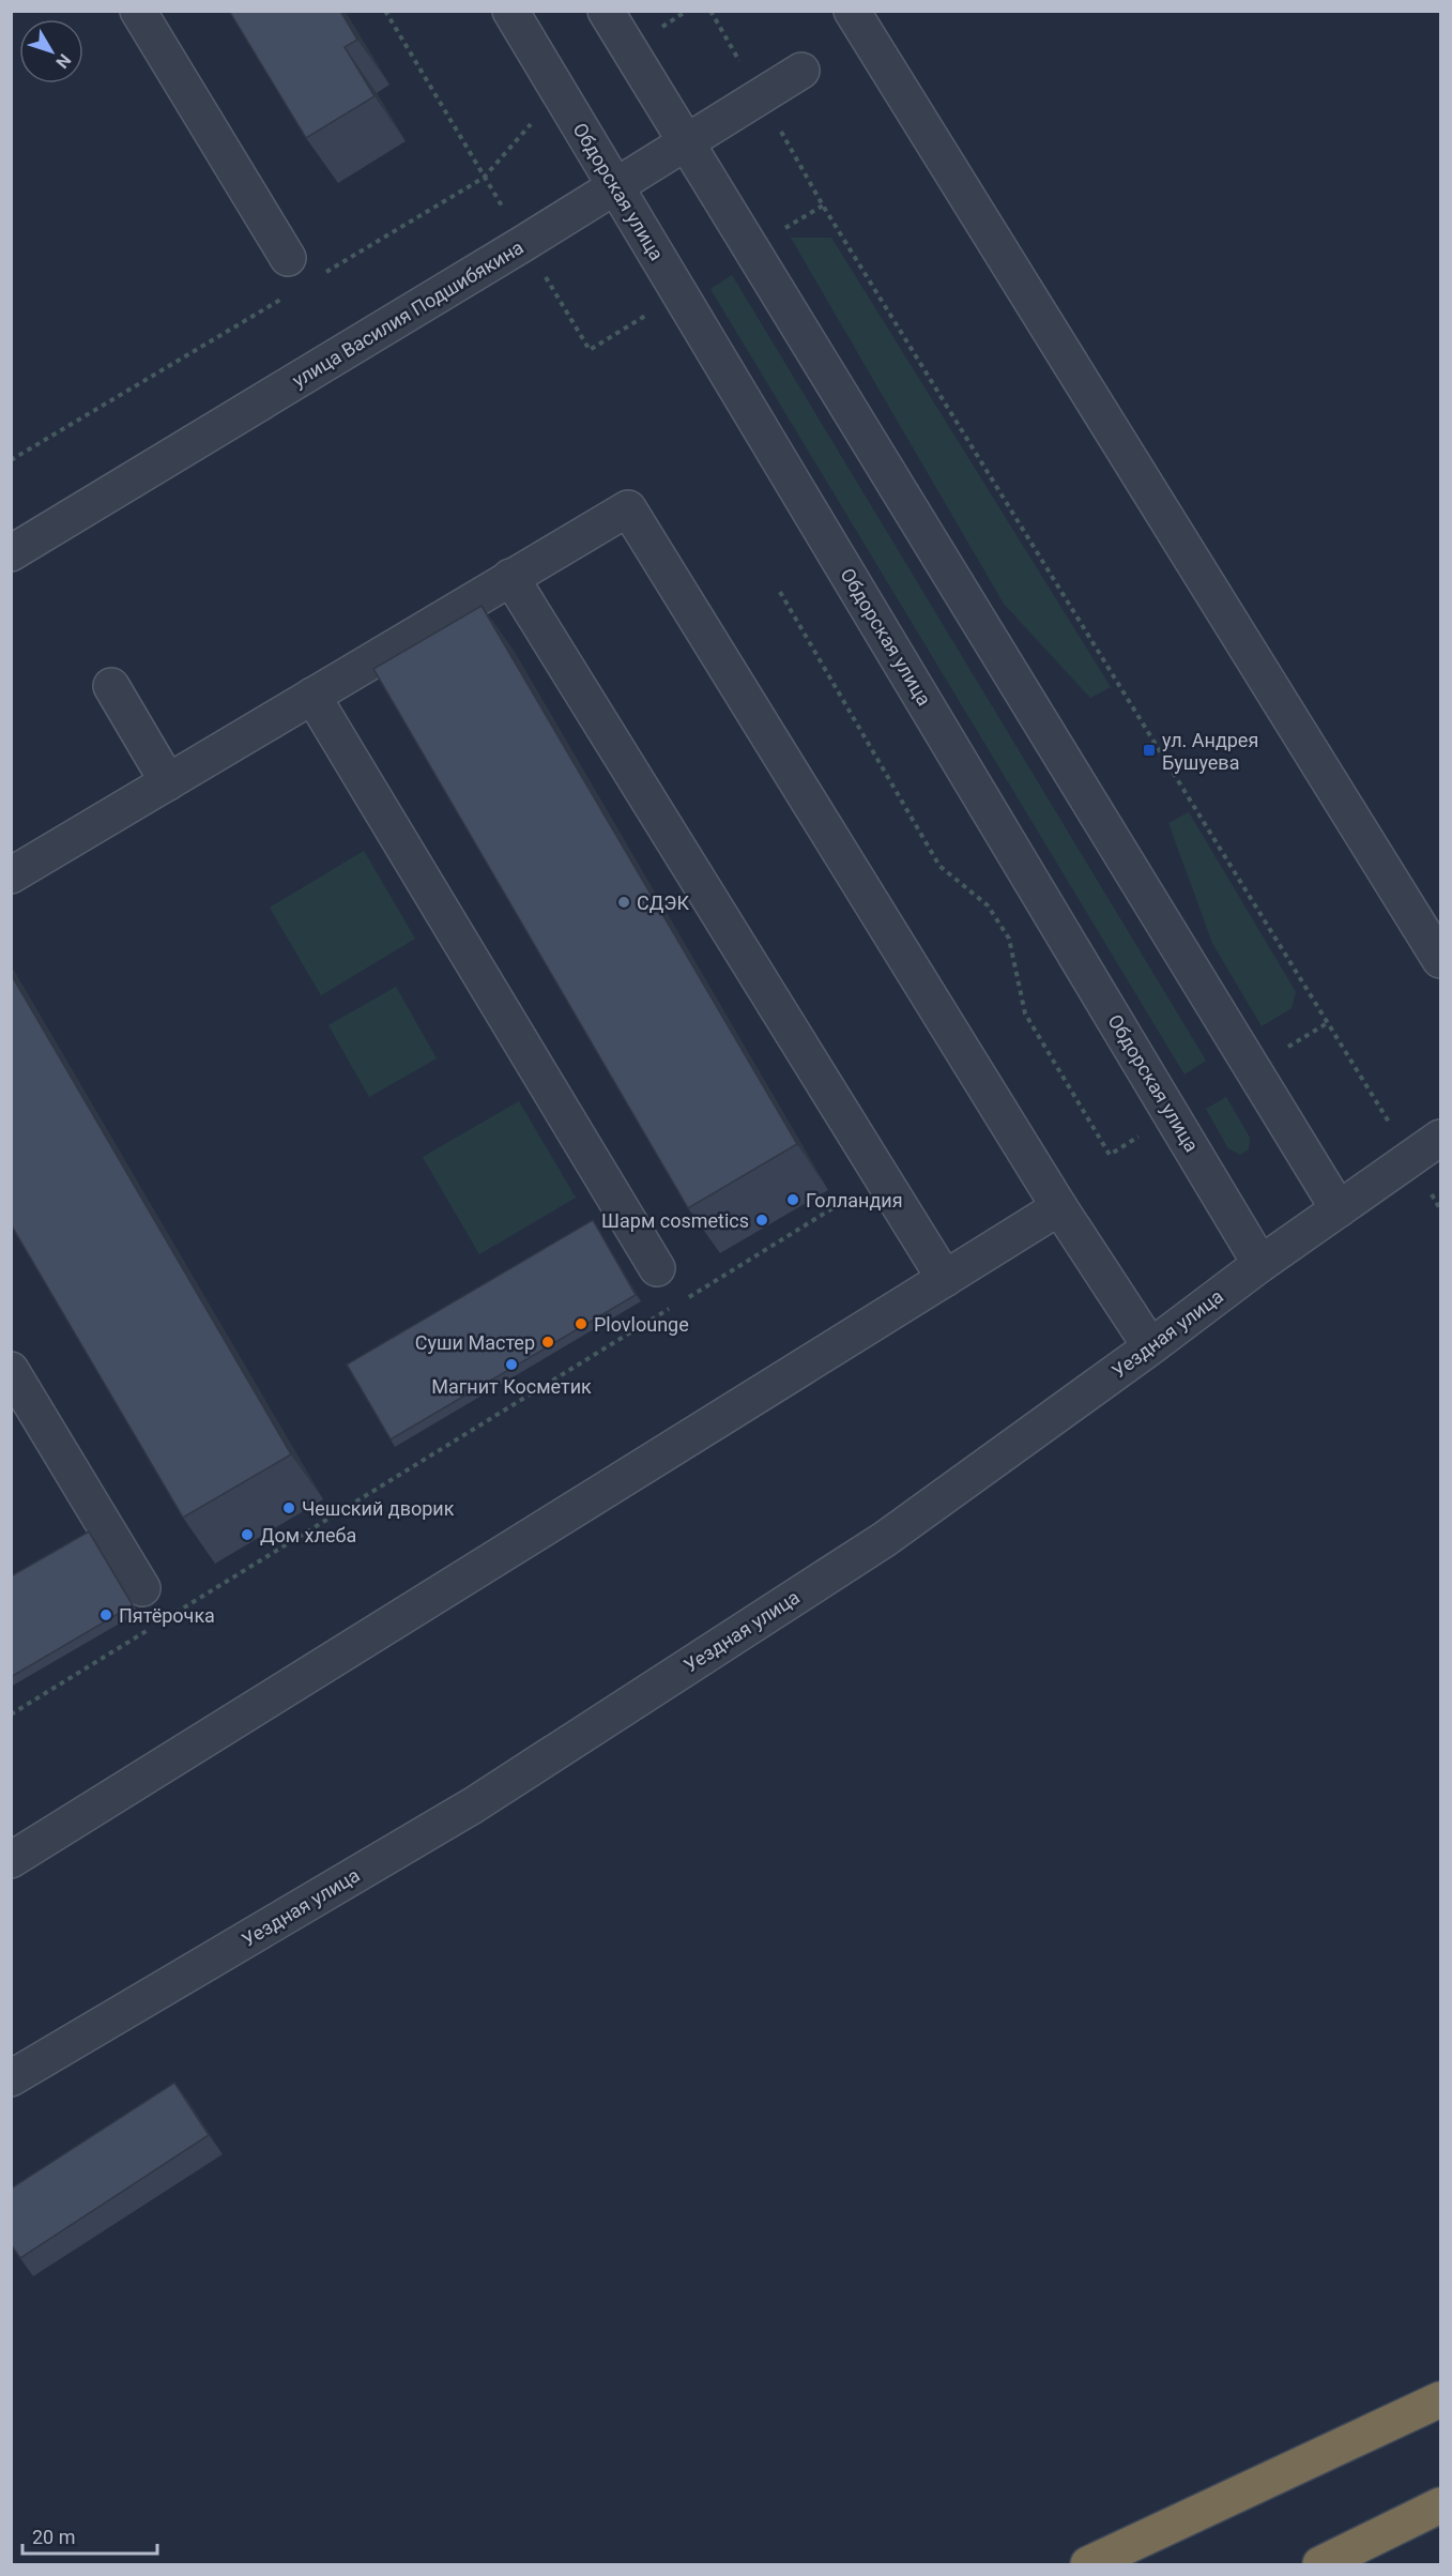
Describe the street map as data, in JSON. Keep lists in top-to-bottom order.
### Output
{
  "streets": {
    "street": ["Обдорская улица", "улица Василия Подшибякина", "Уездная улица"]
  },
  "crossings": [
    ["Обдорская улица", "улица Василия Подшибякина"],
    ["Обдорская улица", "Уездная улица"]
  ],
  "places": {
    "transit": ["ул. Андрея Бушуева"],
    "other": [
      "СДЭК",
      "Голландия",
      "Шарм cosmetics",
      "Plovlounge",
      "Суши Мастер",
      "Магнит Косметик",
      "Чешский дворик",
      "Дом хлеба",
      "Пятёрочка"
    ]
  },
  "scale_bar": "20 m",
  "north": "bottom right"
}
